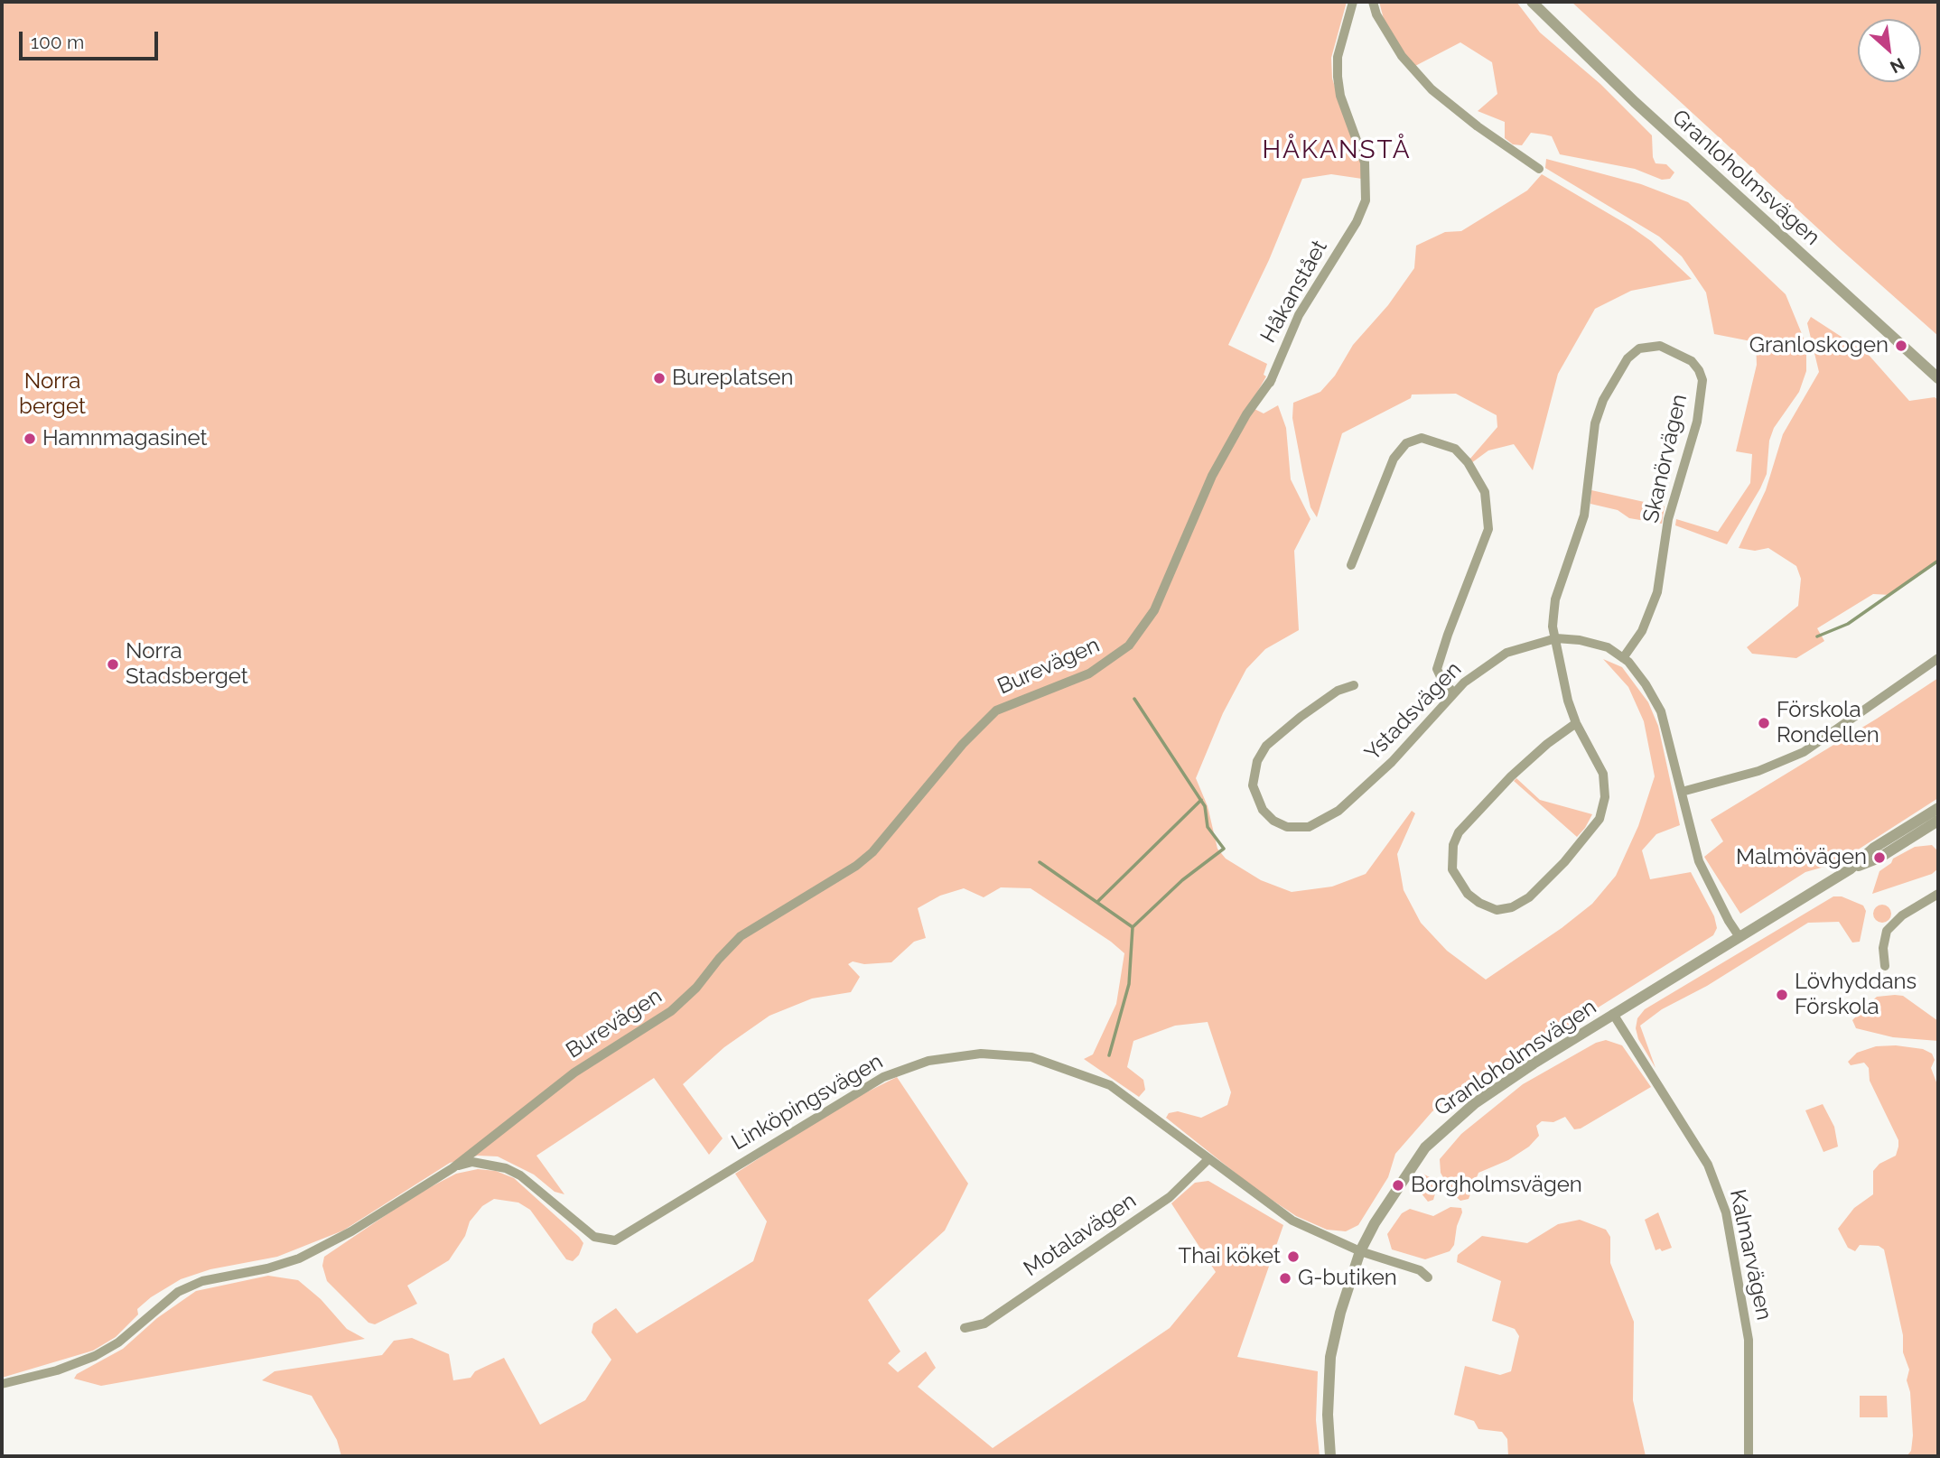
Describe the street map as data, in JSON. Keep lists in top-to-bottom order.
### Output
{
  "streets": {
    "street": [
      "Granloholmsvägen",
      "Håkanstået",
      "Skanörvägen",
      "Burevägen",
      "Ystadsvägen",
      "Linköpingsvägen",
      "Motalavägen",
      "Kalmarvägen"
    ]
  },
  "crossings": [
    ["Granloholmsvägen", "Ystadsvägen"],
    ["Granloholmsvägen", "Linköpingsvägen"],
    ["Granloholmsvägen", "Kalmarvägen"],
    ["Håkanstået", "Burevägen"],
    ["Skanörvägen", "Ystadsvägen"],
    ["Burevägen", "Linköpingsvägen"],
    ["Linköpingsvägen", "Motalavägen"]
  ],
  "districts": ["HÅKANSTÅ"],
  "parks": ["Norra berget"],
  "places": [
    "Granloskogen",
    "Bureplatsen",
    "Hamnmagasinet",
    "Norra Stadsberget",
    "Förskola Rondellen",
    "Malmövägen",
    "Lövhyddans Förskola",
    "Borgholmsvägen",
    "Thai köket",
    "G-butiken"
  ],
  "scale_bar": "100 m",
  "north": "bottom right"
}
